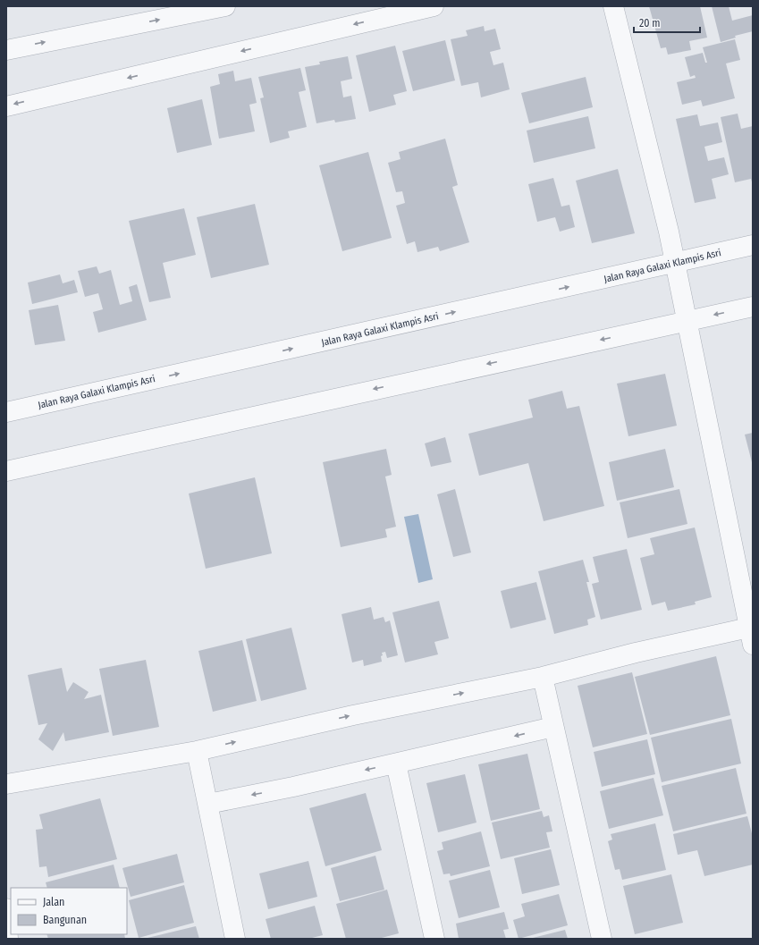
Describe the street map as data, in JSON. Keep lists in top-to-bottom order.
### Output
{
  "streets": {
    "street": ["Jalan Raya Galaxi Klampis Asri"]
  },
  "legend": ["Jalan", "Bangunan"],
  "scale_bar": "20 m"
}
